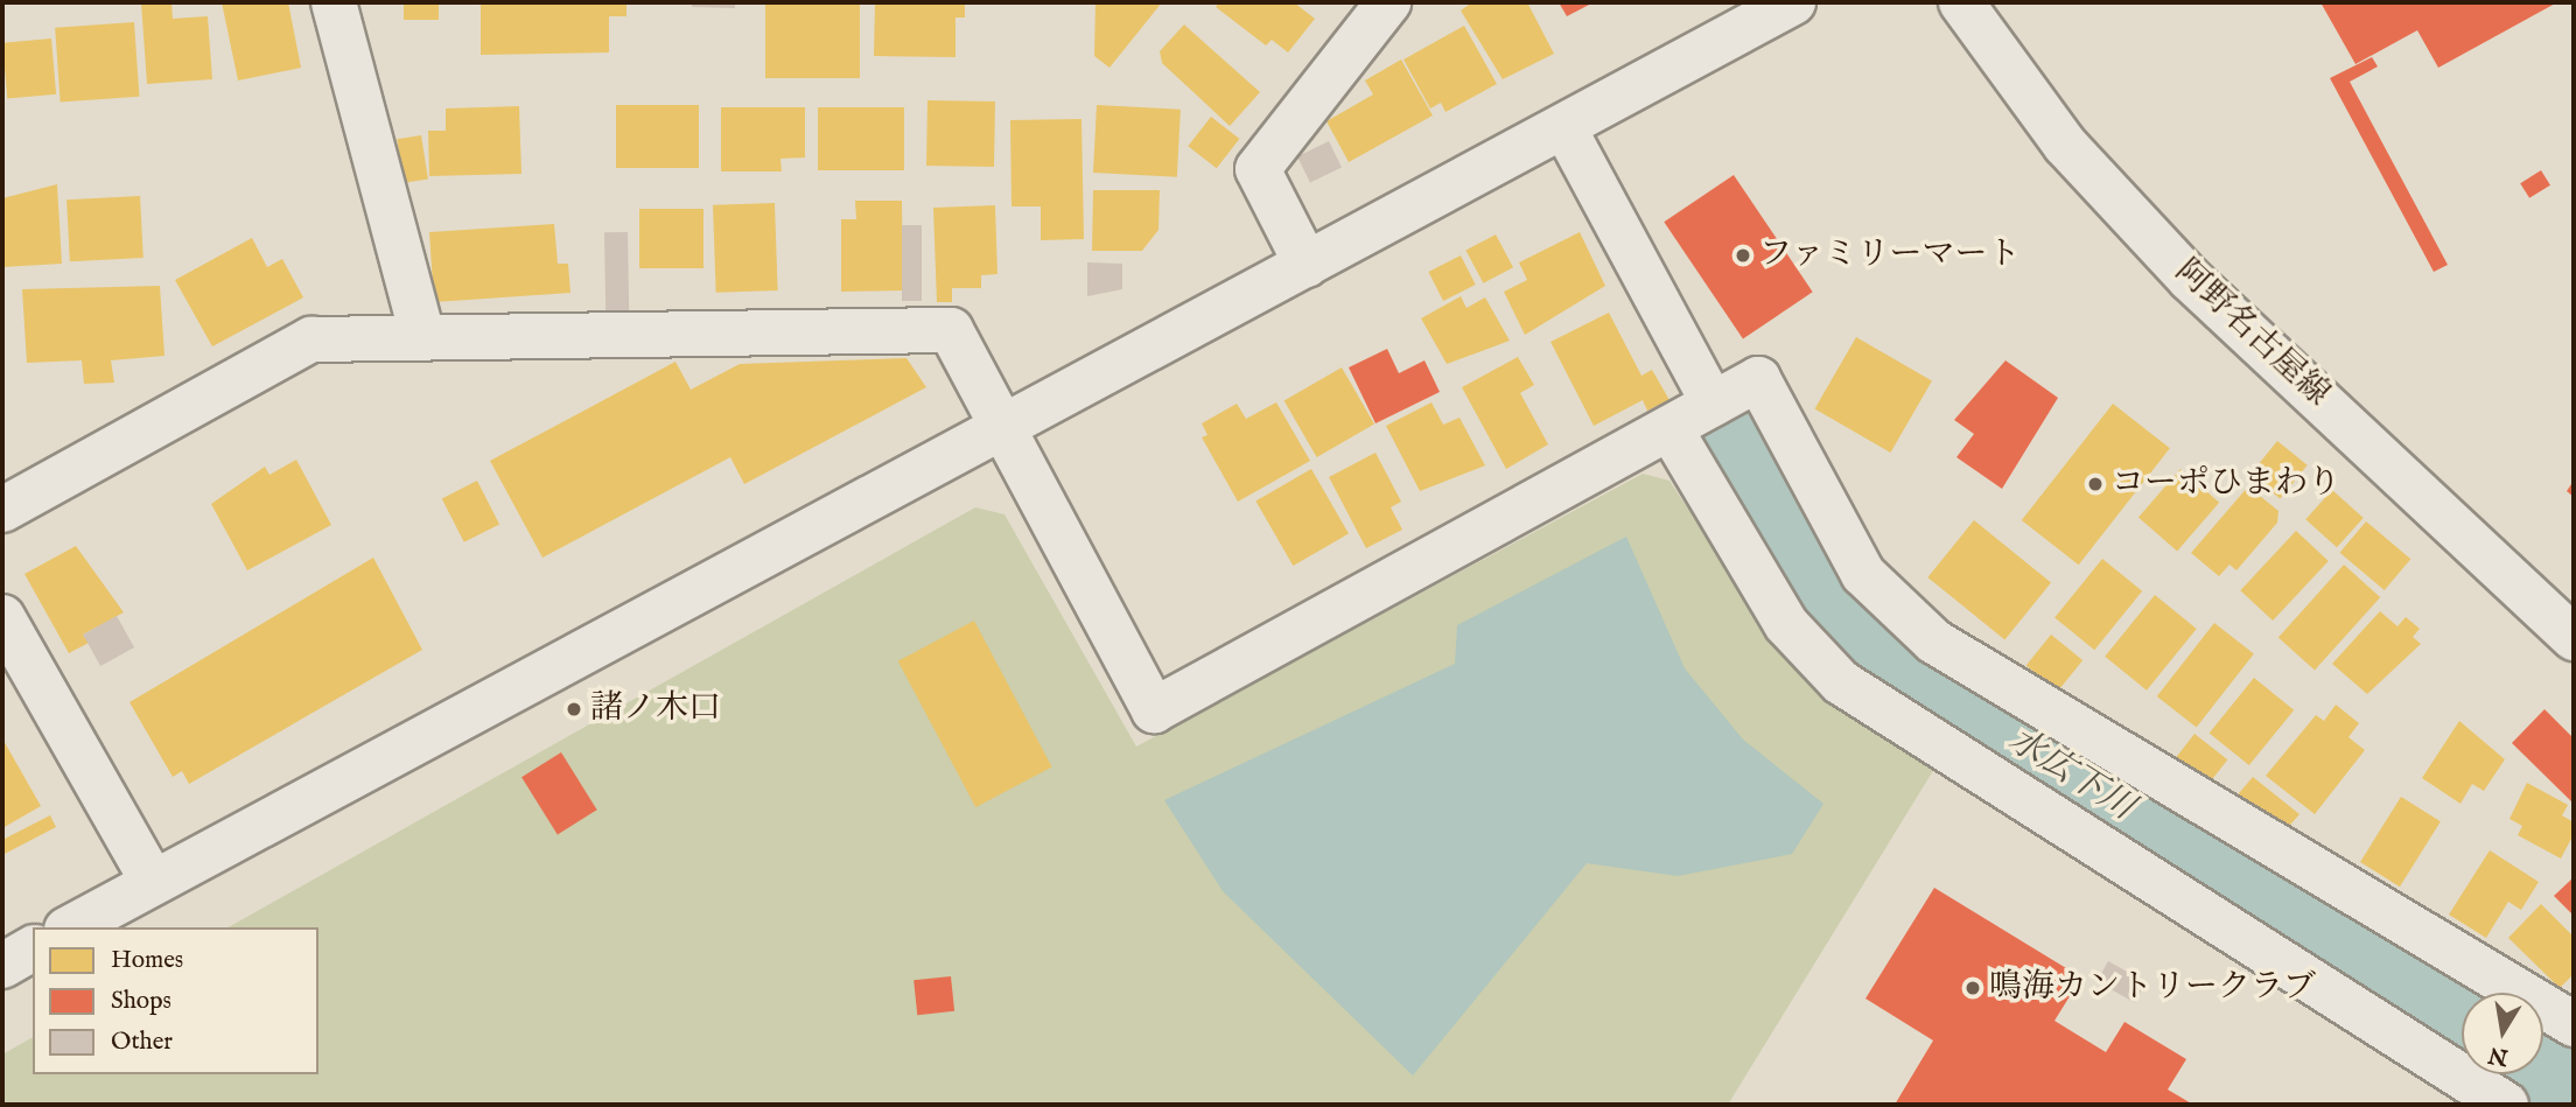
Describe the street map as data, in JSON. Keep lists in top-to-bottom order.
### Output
{
  "streets": {
    "street": ["阿野名古屋線"]
  },
  "water": ["水広下川"],
  "places": [
    "ファミリーマート",
    "コーポひまわり",
    "諸ノ木口",
    "鳴海カントリークラブ"
  ],
  "legend": ["Homes", "Shops", "Other"],
  "north": "bottom"
}
